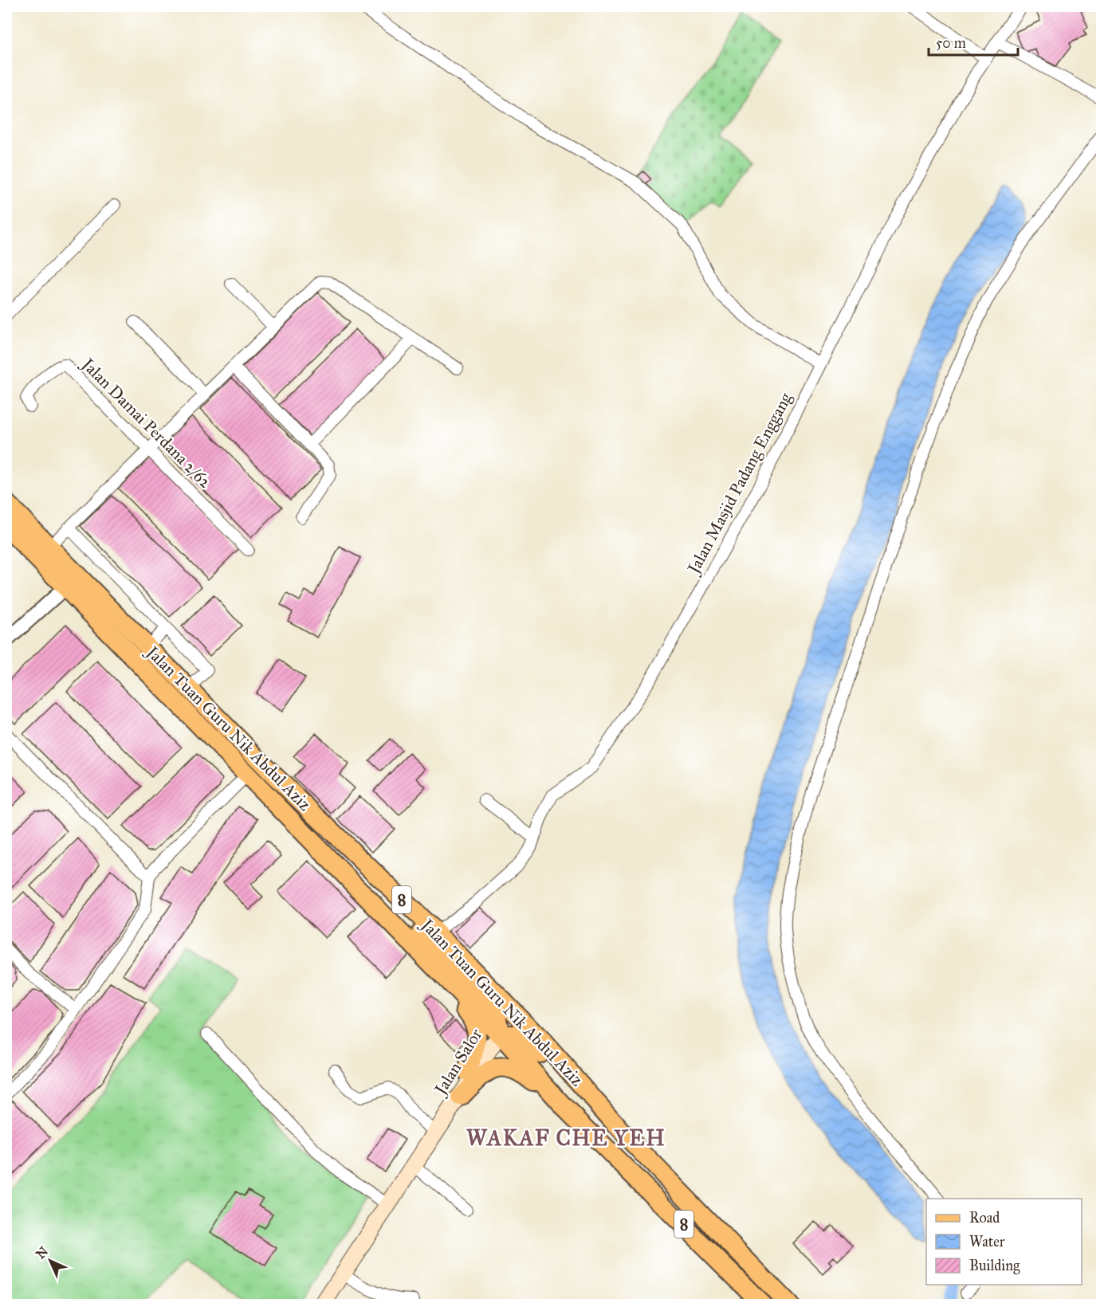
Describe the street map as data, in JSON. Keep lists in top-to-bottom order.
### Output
{
  "streets": {
    "main road": ["Jalan Tuan Guru Nik Abdul Aziz", "8", "Jalan Salor"],
    "street": ["Jalan Damai Perdana 2/62", "Jalan Masjid Padang Enggang"]
  },
  "crossings": [
    ["Jalan Masjid Padang Enggang", "Jalan Tuan Guru Nik Abdul Aziz"],
    ["Jalan Tuan Guru Nik Abdul Aziz", "Jalan Salor"]
  ],
  "districts": ["WAKAF CHE YEH"],
  "legend": ["Road", "Water", "Building"],
  "scale_bar": "50 m",
  "north": "top left"
}
